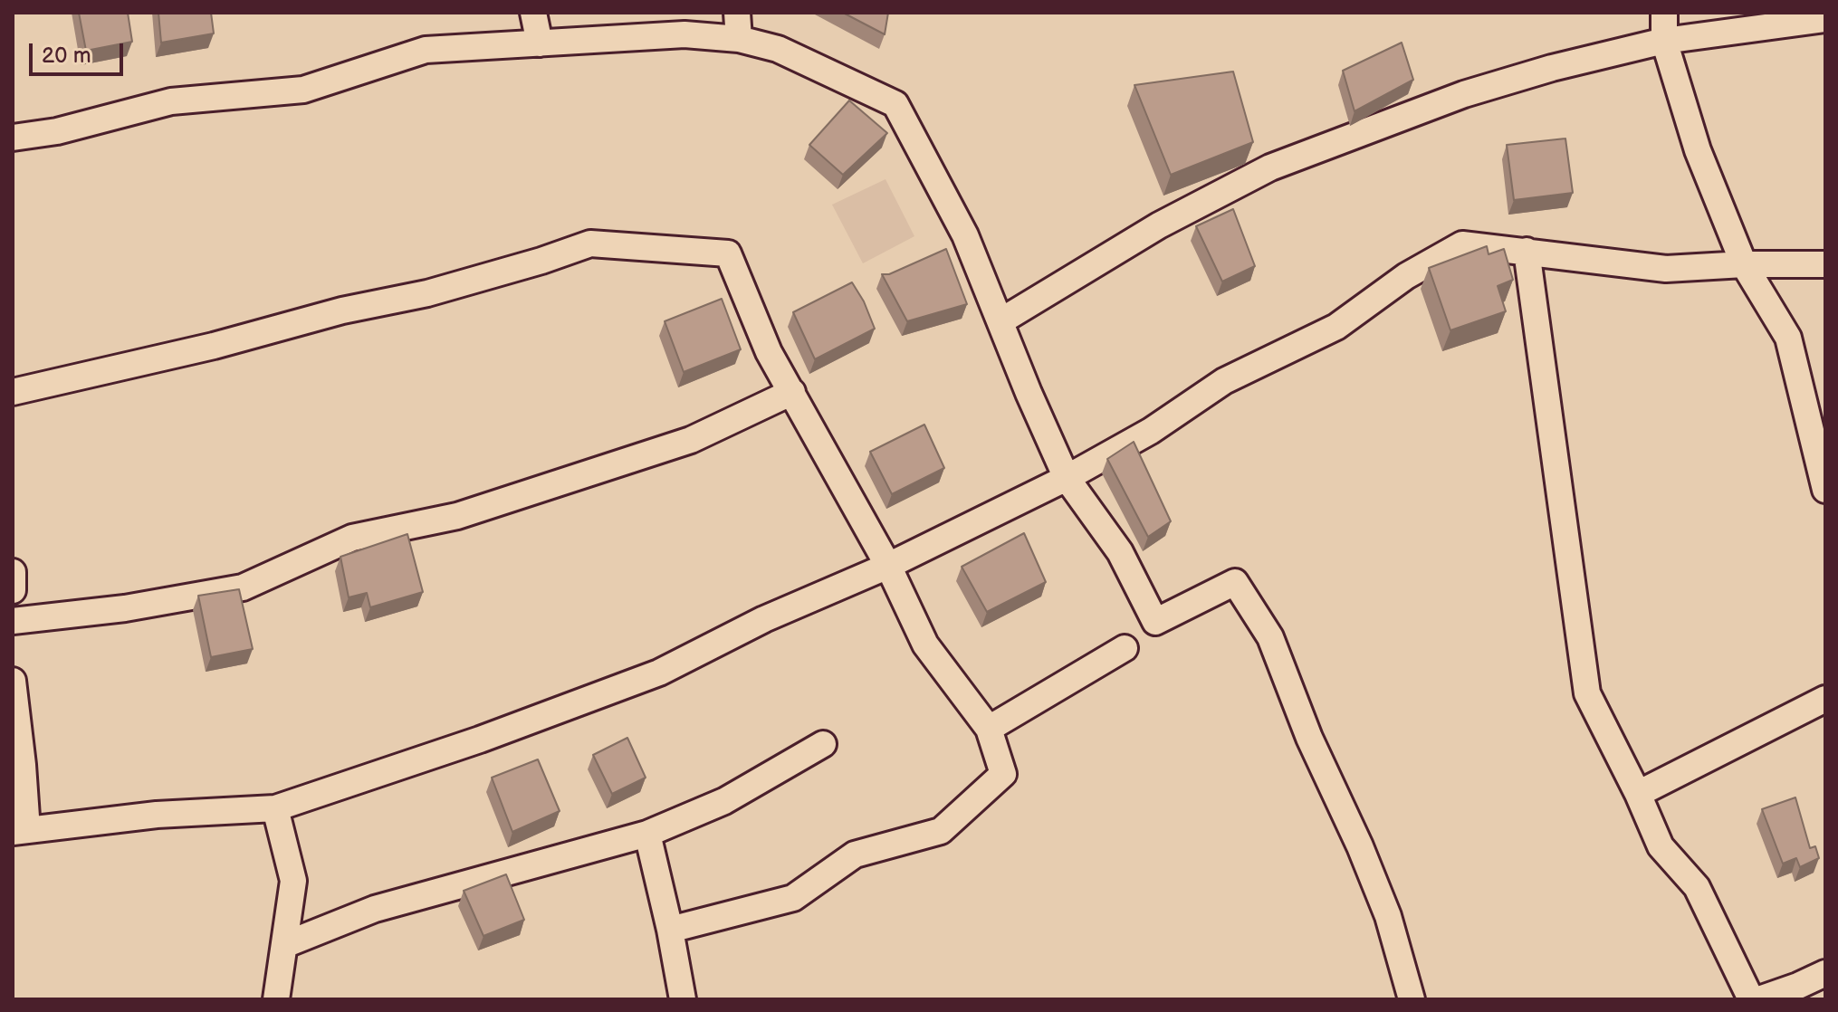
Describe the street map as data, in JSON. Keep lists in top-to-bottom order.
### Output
{
  "scale_bar": "20 m"
}
